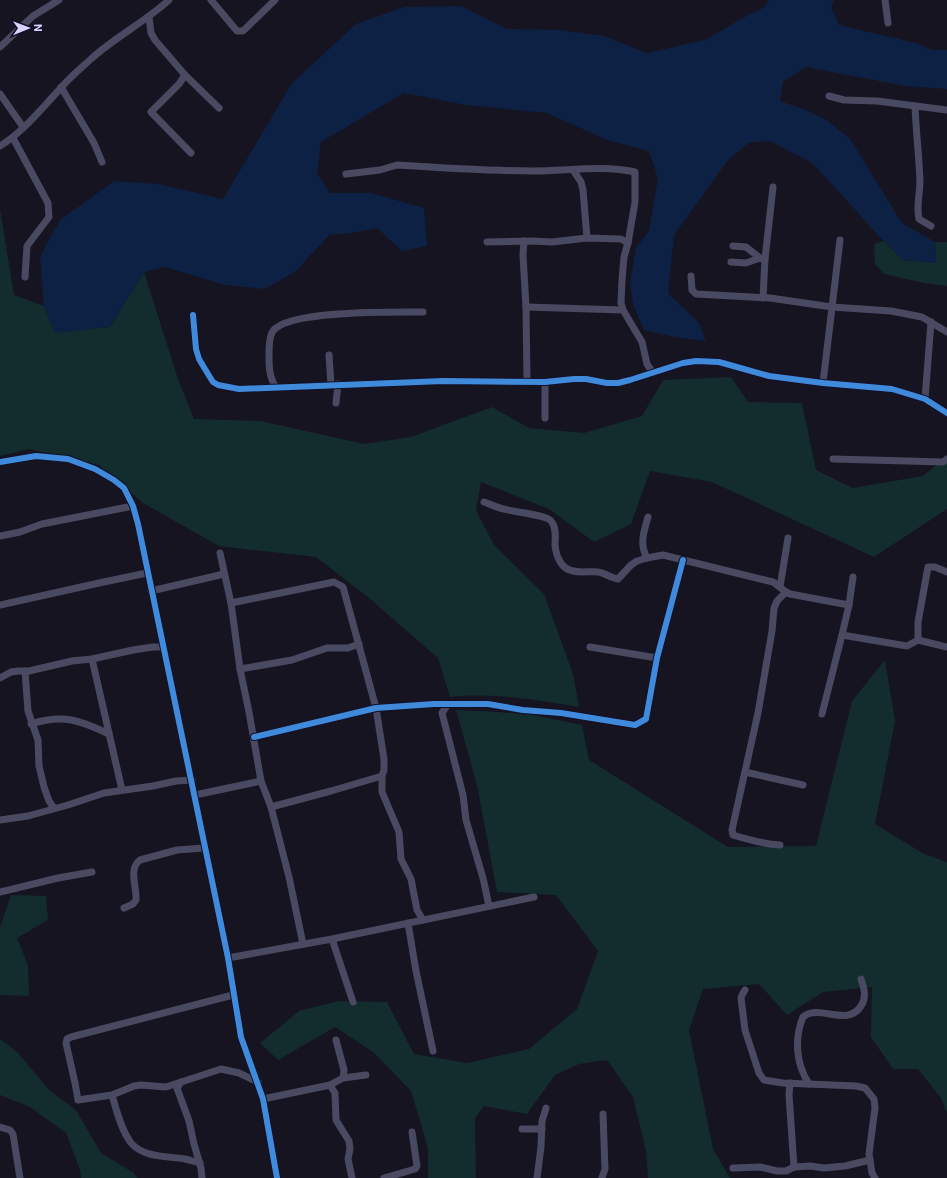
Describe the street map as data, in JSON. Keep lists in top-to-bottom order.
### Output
{
  "north": "right"
}
